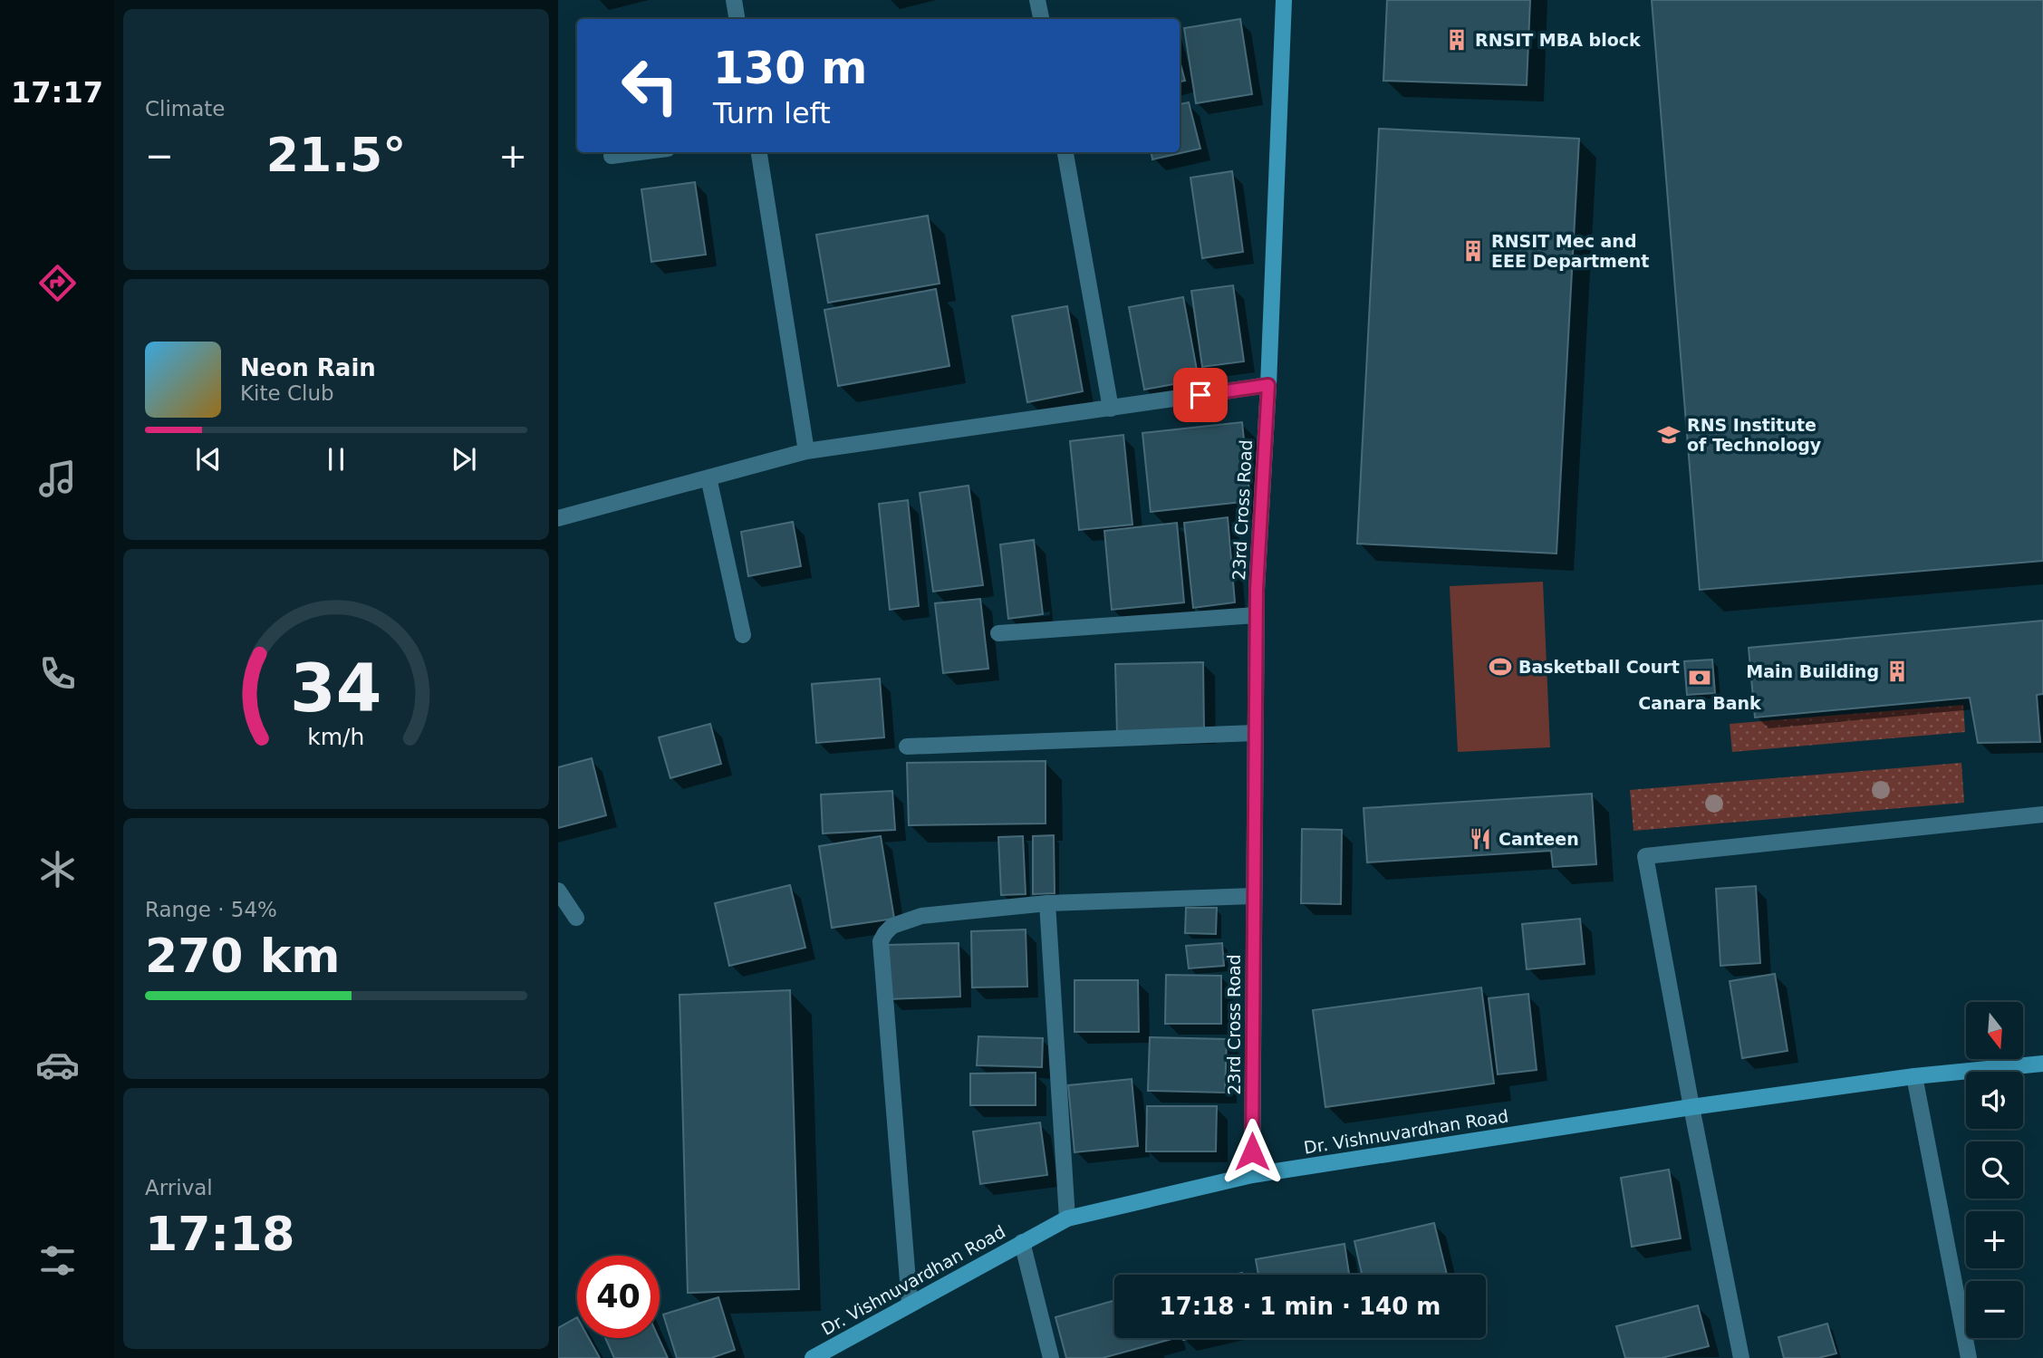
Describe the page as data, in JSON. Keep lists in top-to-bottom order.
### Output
{
  "streets": {
    "main road": ["23rd Cross Road", "Dr. Vishnuvardhan Road"]
  },
  "crossings": [
    ["23rd Cross Road", "Dr. Vishnuvardhan Road"]
  ],
  "places": {
    "building": ["RNSIT MBA block", "RNSIT Mec and EEE Department", "Main Building"],
    "school or university": ["RNS Institute of Technology"],
    "sports": ["Basketball Court"],
    "bank": ["Canara Bank"],
    "restaurant": ["Canteen"]
  },
  "north": "bottom",
  "page": {
    "tabs": "17:17",
    "tile": [
      "Climate",
      ["Range · 54%", "270 km"],
      ["Arrival", "17:18"]
    ],
    "turn": ["130 m", "Turn left"],
    "heat": ["−", "21.5°", "+"],
    "song": ["Neon Rain", "Kite Club"],
    "map_buttons": ["+", "−"],
    "limit": "40",
    "trip": "17:18 · 1 min · 140 m",
    "gauge": ["34", "km/h"]
  }
}
